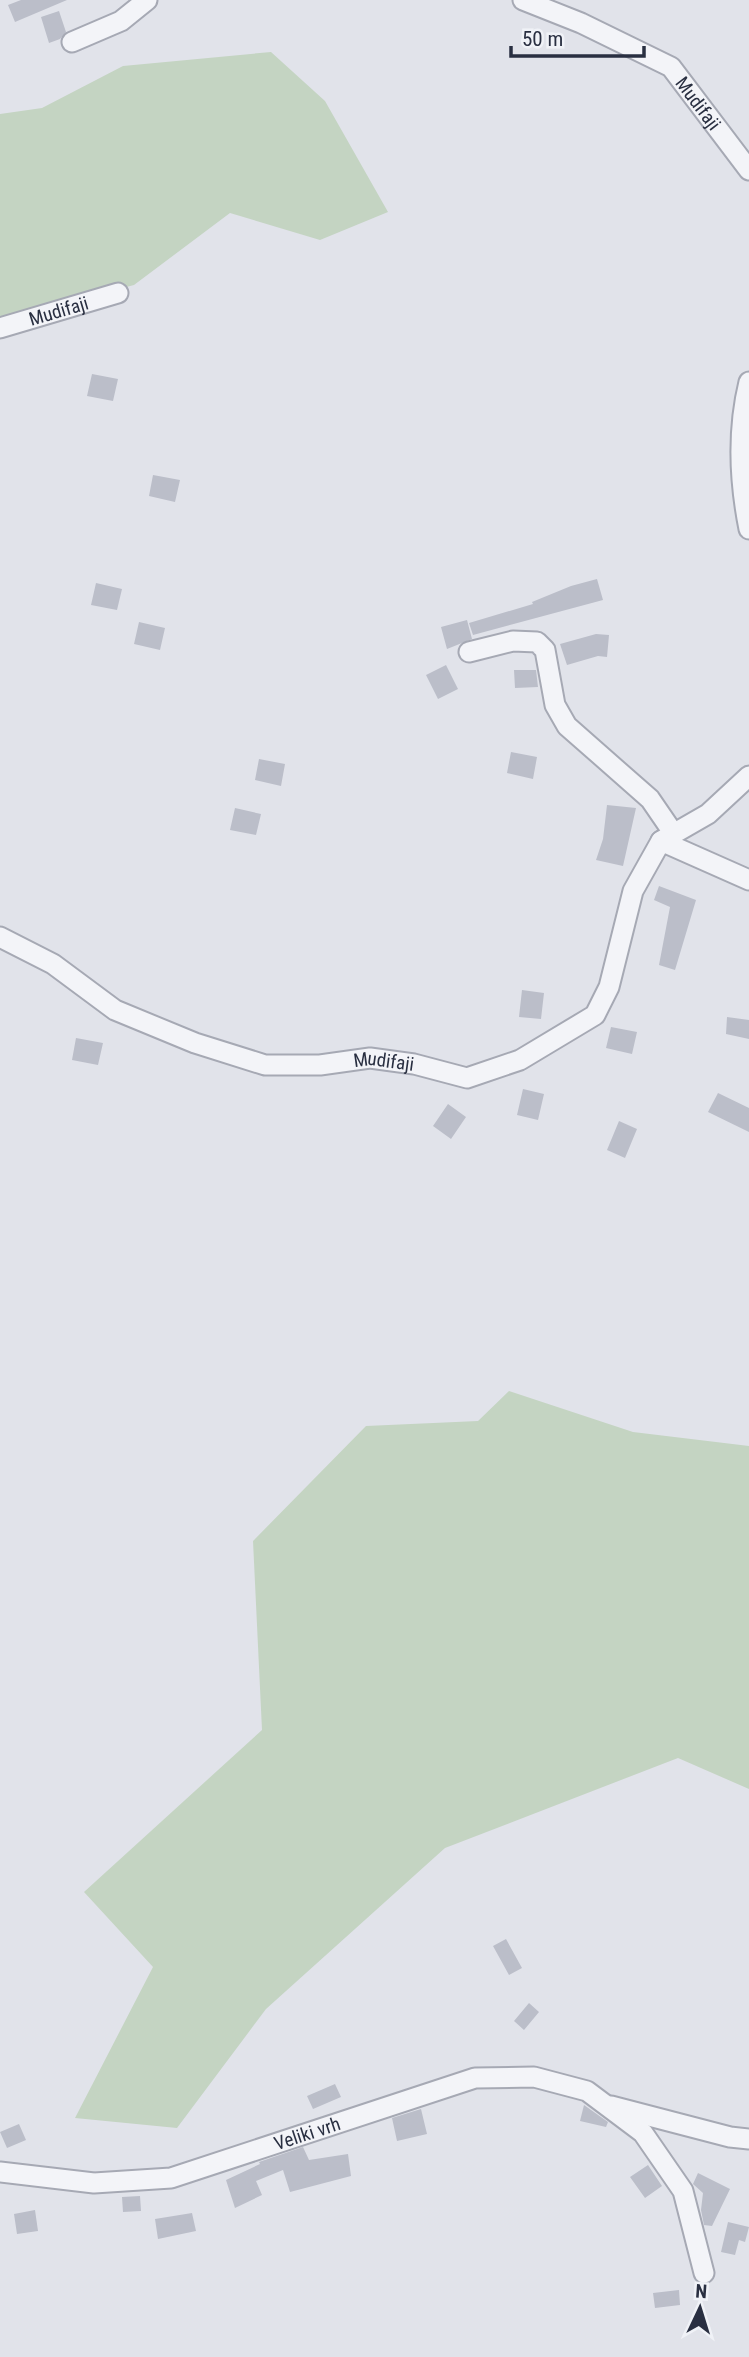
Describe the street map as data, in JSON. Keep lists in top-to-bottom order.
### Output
{
  "streets": {
    "street": ["Mudifaji", "Veliki vrh"]
  },
  "scale_bar": "50 m",
  "north": "top"
}
